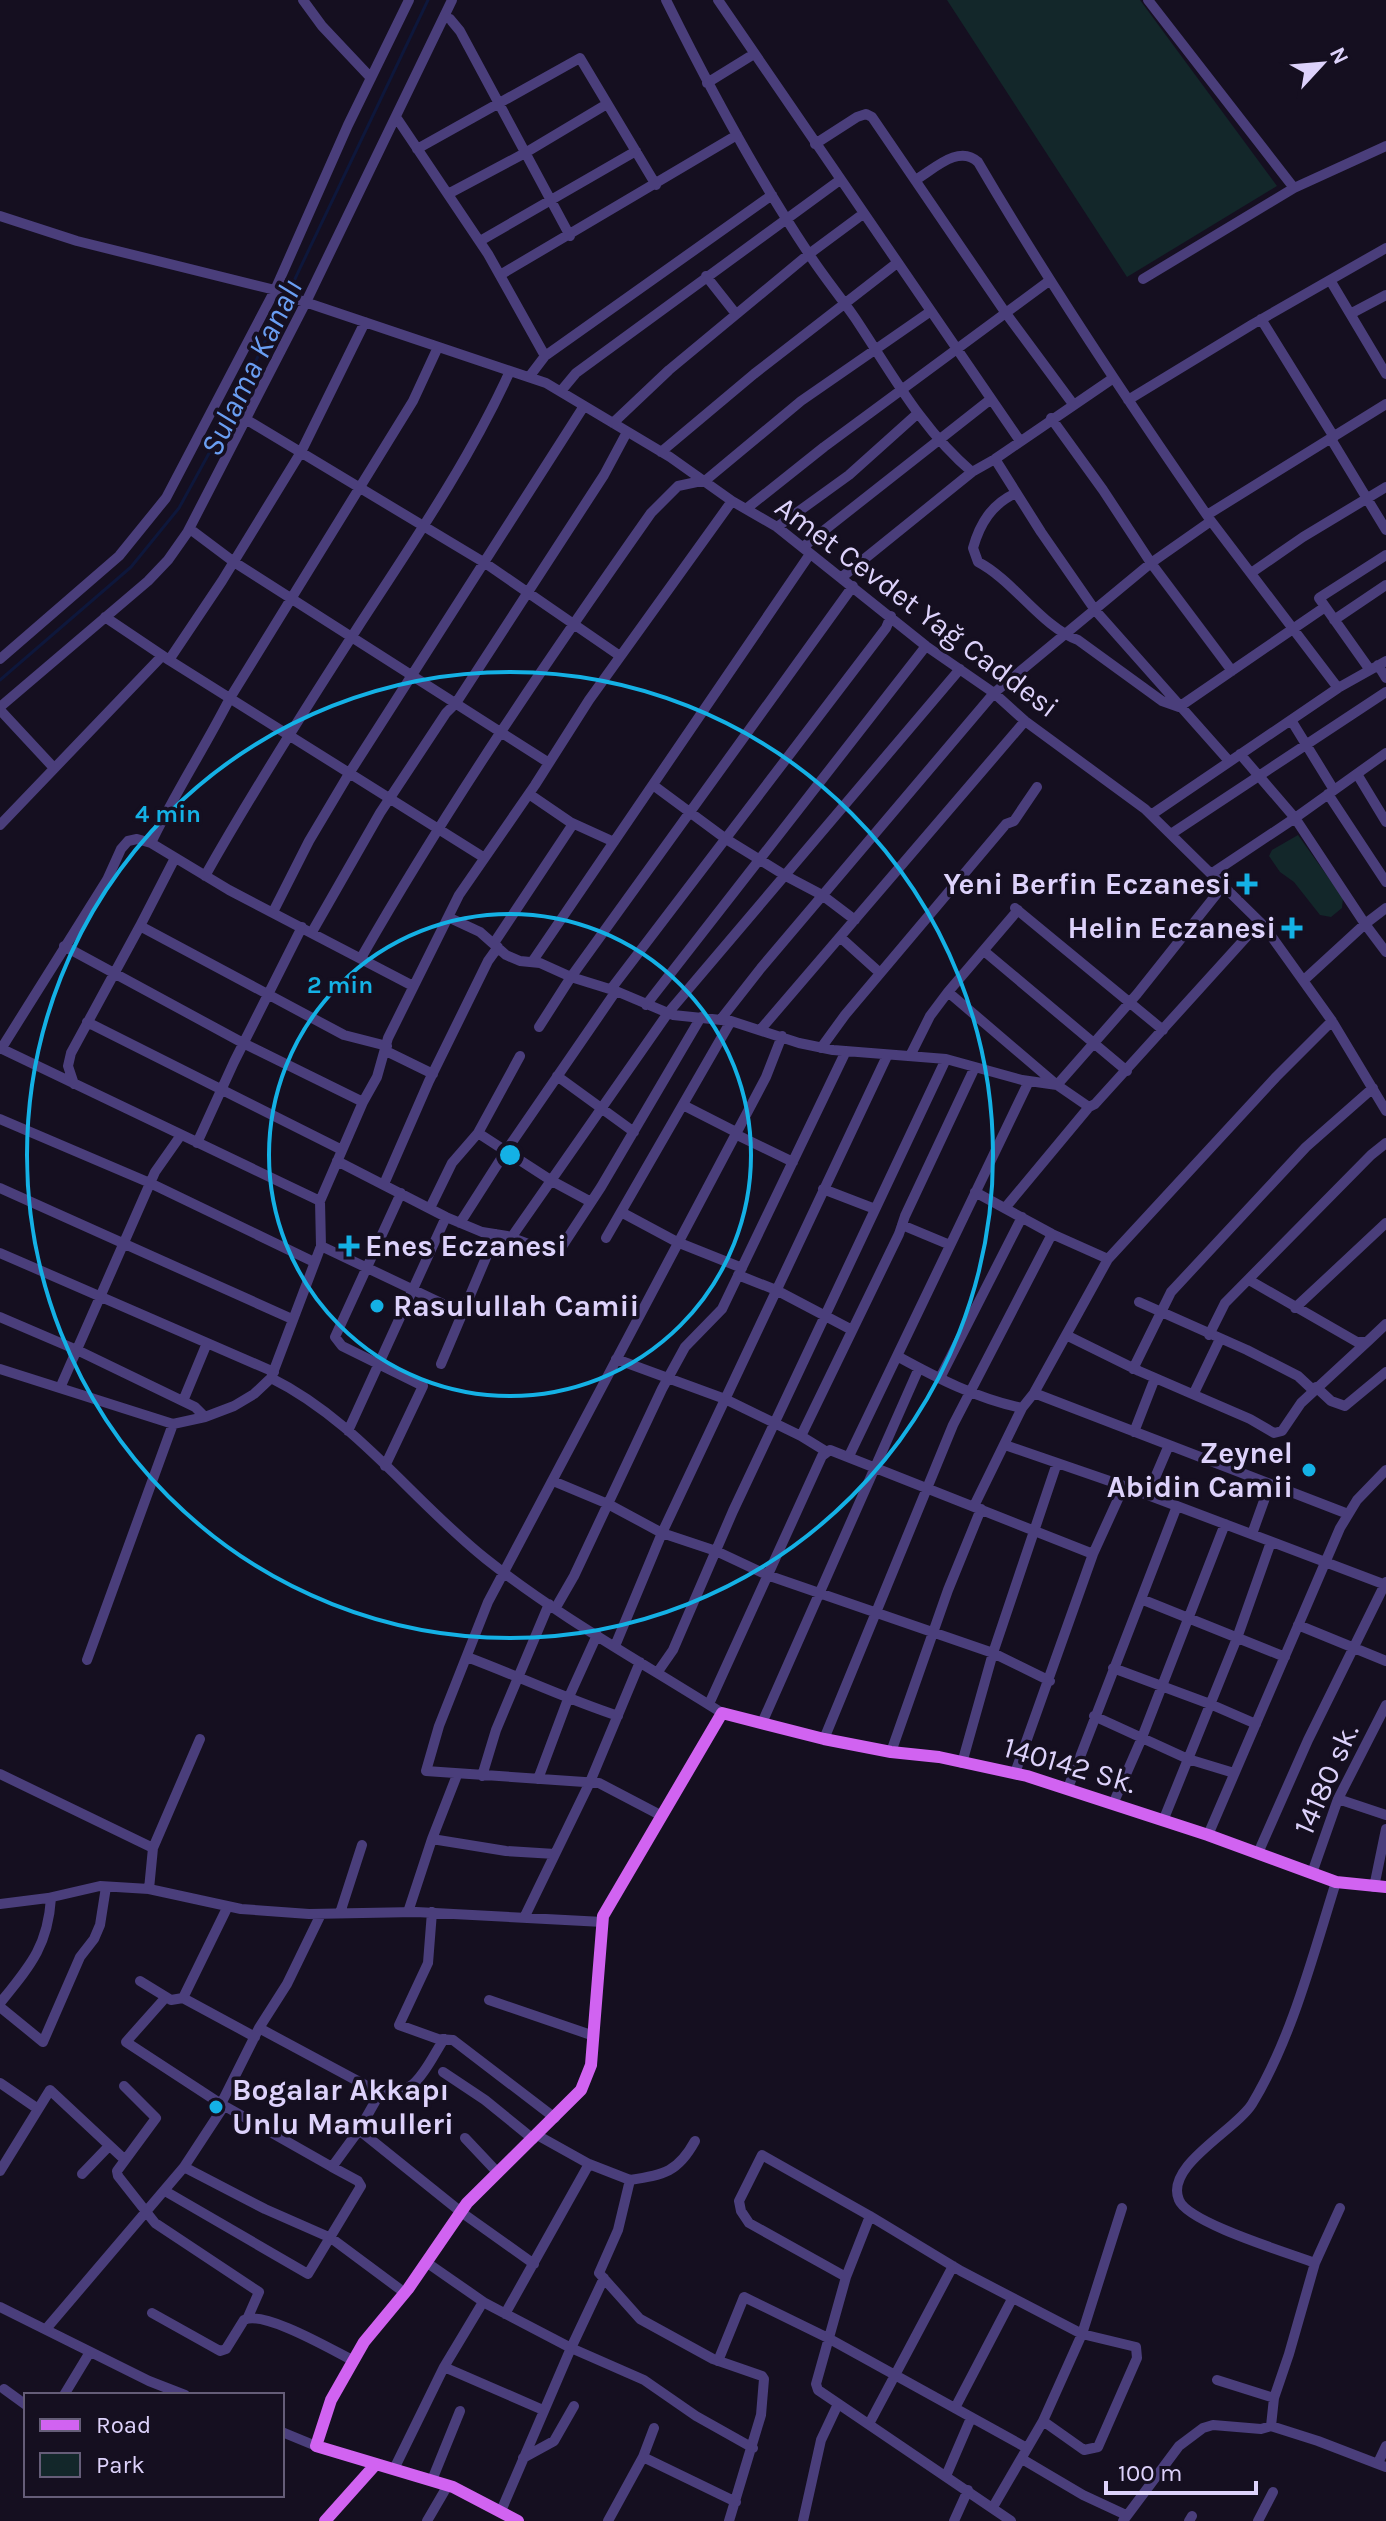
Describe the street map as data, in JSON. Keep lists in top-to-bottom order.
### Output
{
  "streets": {
    "main road": ["140142 Sk."],
    "street": ["Amet Cevdet Yağ Caddesi", "14180 sk."]
  },
  "crossings": [
    ["140142 Sk.", "14180 sk."]
  ],
  "water": ["Sulama Kanalı"],
  "places": {
    "health": ["Yeni Berfin Eczanesi", "Helin Eczanesi", "Enes Eczanesi"],
    "other": ["Rasulullah Camii", "Zeynel Abidin Camii", "Bogalar Akkapı Unlu Mamulleri"]
  },
  "legend": ["Road", "Park"],
  "scale_bar": "100 m",
  "north": "top right",
  "rings": ["4 min", "2 min"]
}
